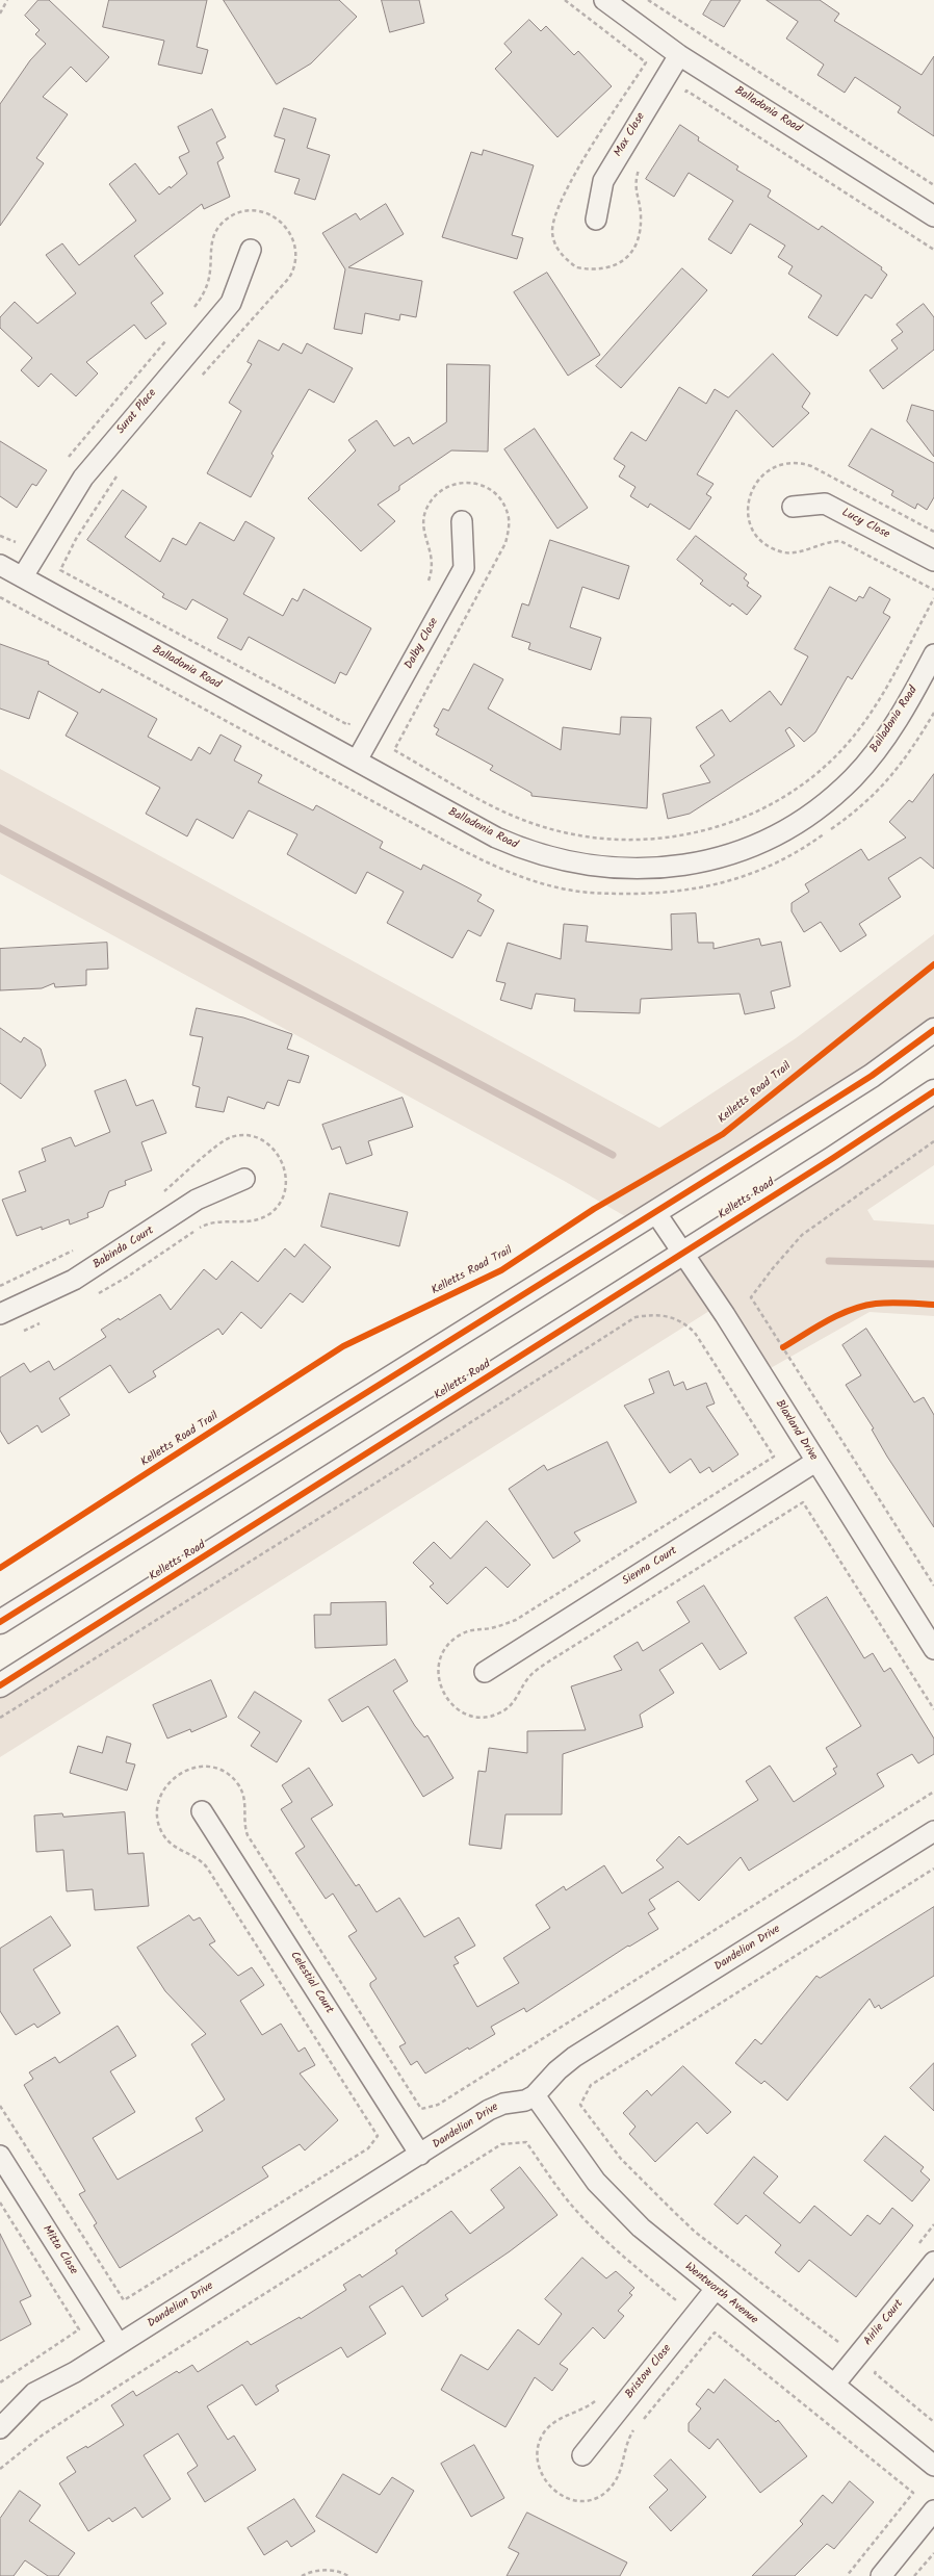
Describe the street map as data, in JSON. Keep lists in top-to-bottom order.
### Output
{
  "streets": {
    "main road": ["Kelletts Road"],
    "street": [
      "Balladonia Road",
      "Max Close",
      "Surat Place",
      "Lucy Close",
      "Dalby Close",
      "Babinda Court",
      "Blaxland Drive",
      "Sienna Court",
      "Dandelion Drive",
      "Celestial Court",
      "Mitta Close",
      "Wentworth Avenue",
      "Airlie Court",
      "Bristow Close"
    ],
    "cycle path": ["Kelletts Road Trail"]
  },
  "crossings": [
    ["Balladonia Road", "Max Close"],
    ["Balladonia Road", "Surat Place"],
    ["Balladonia Road", "Dalby Close"],
    ["Kelletts Road", "Blaxland Drive"],
    ["Blaxland Drive", "Sienna Court"],
    ["Dandelion Drive", "Celestial Court"],
    ["Dandelion Drive", "Mitta Close"],
    ["Dandelion Drive", "Wentworth Avenue"],
    ["Wentworth Avenue", "Airlie Court"],
    ["Wentworth Avenue", "Bristow Close"]
  ]
}
